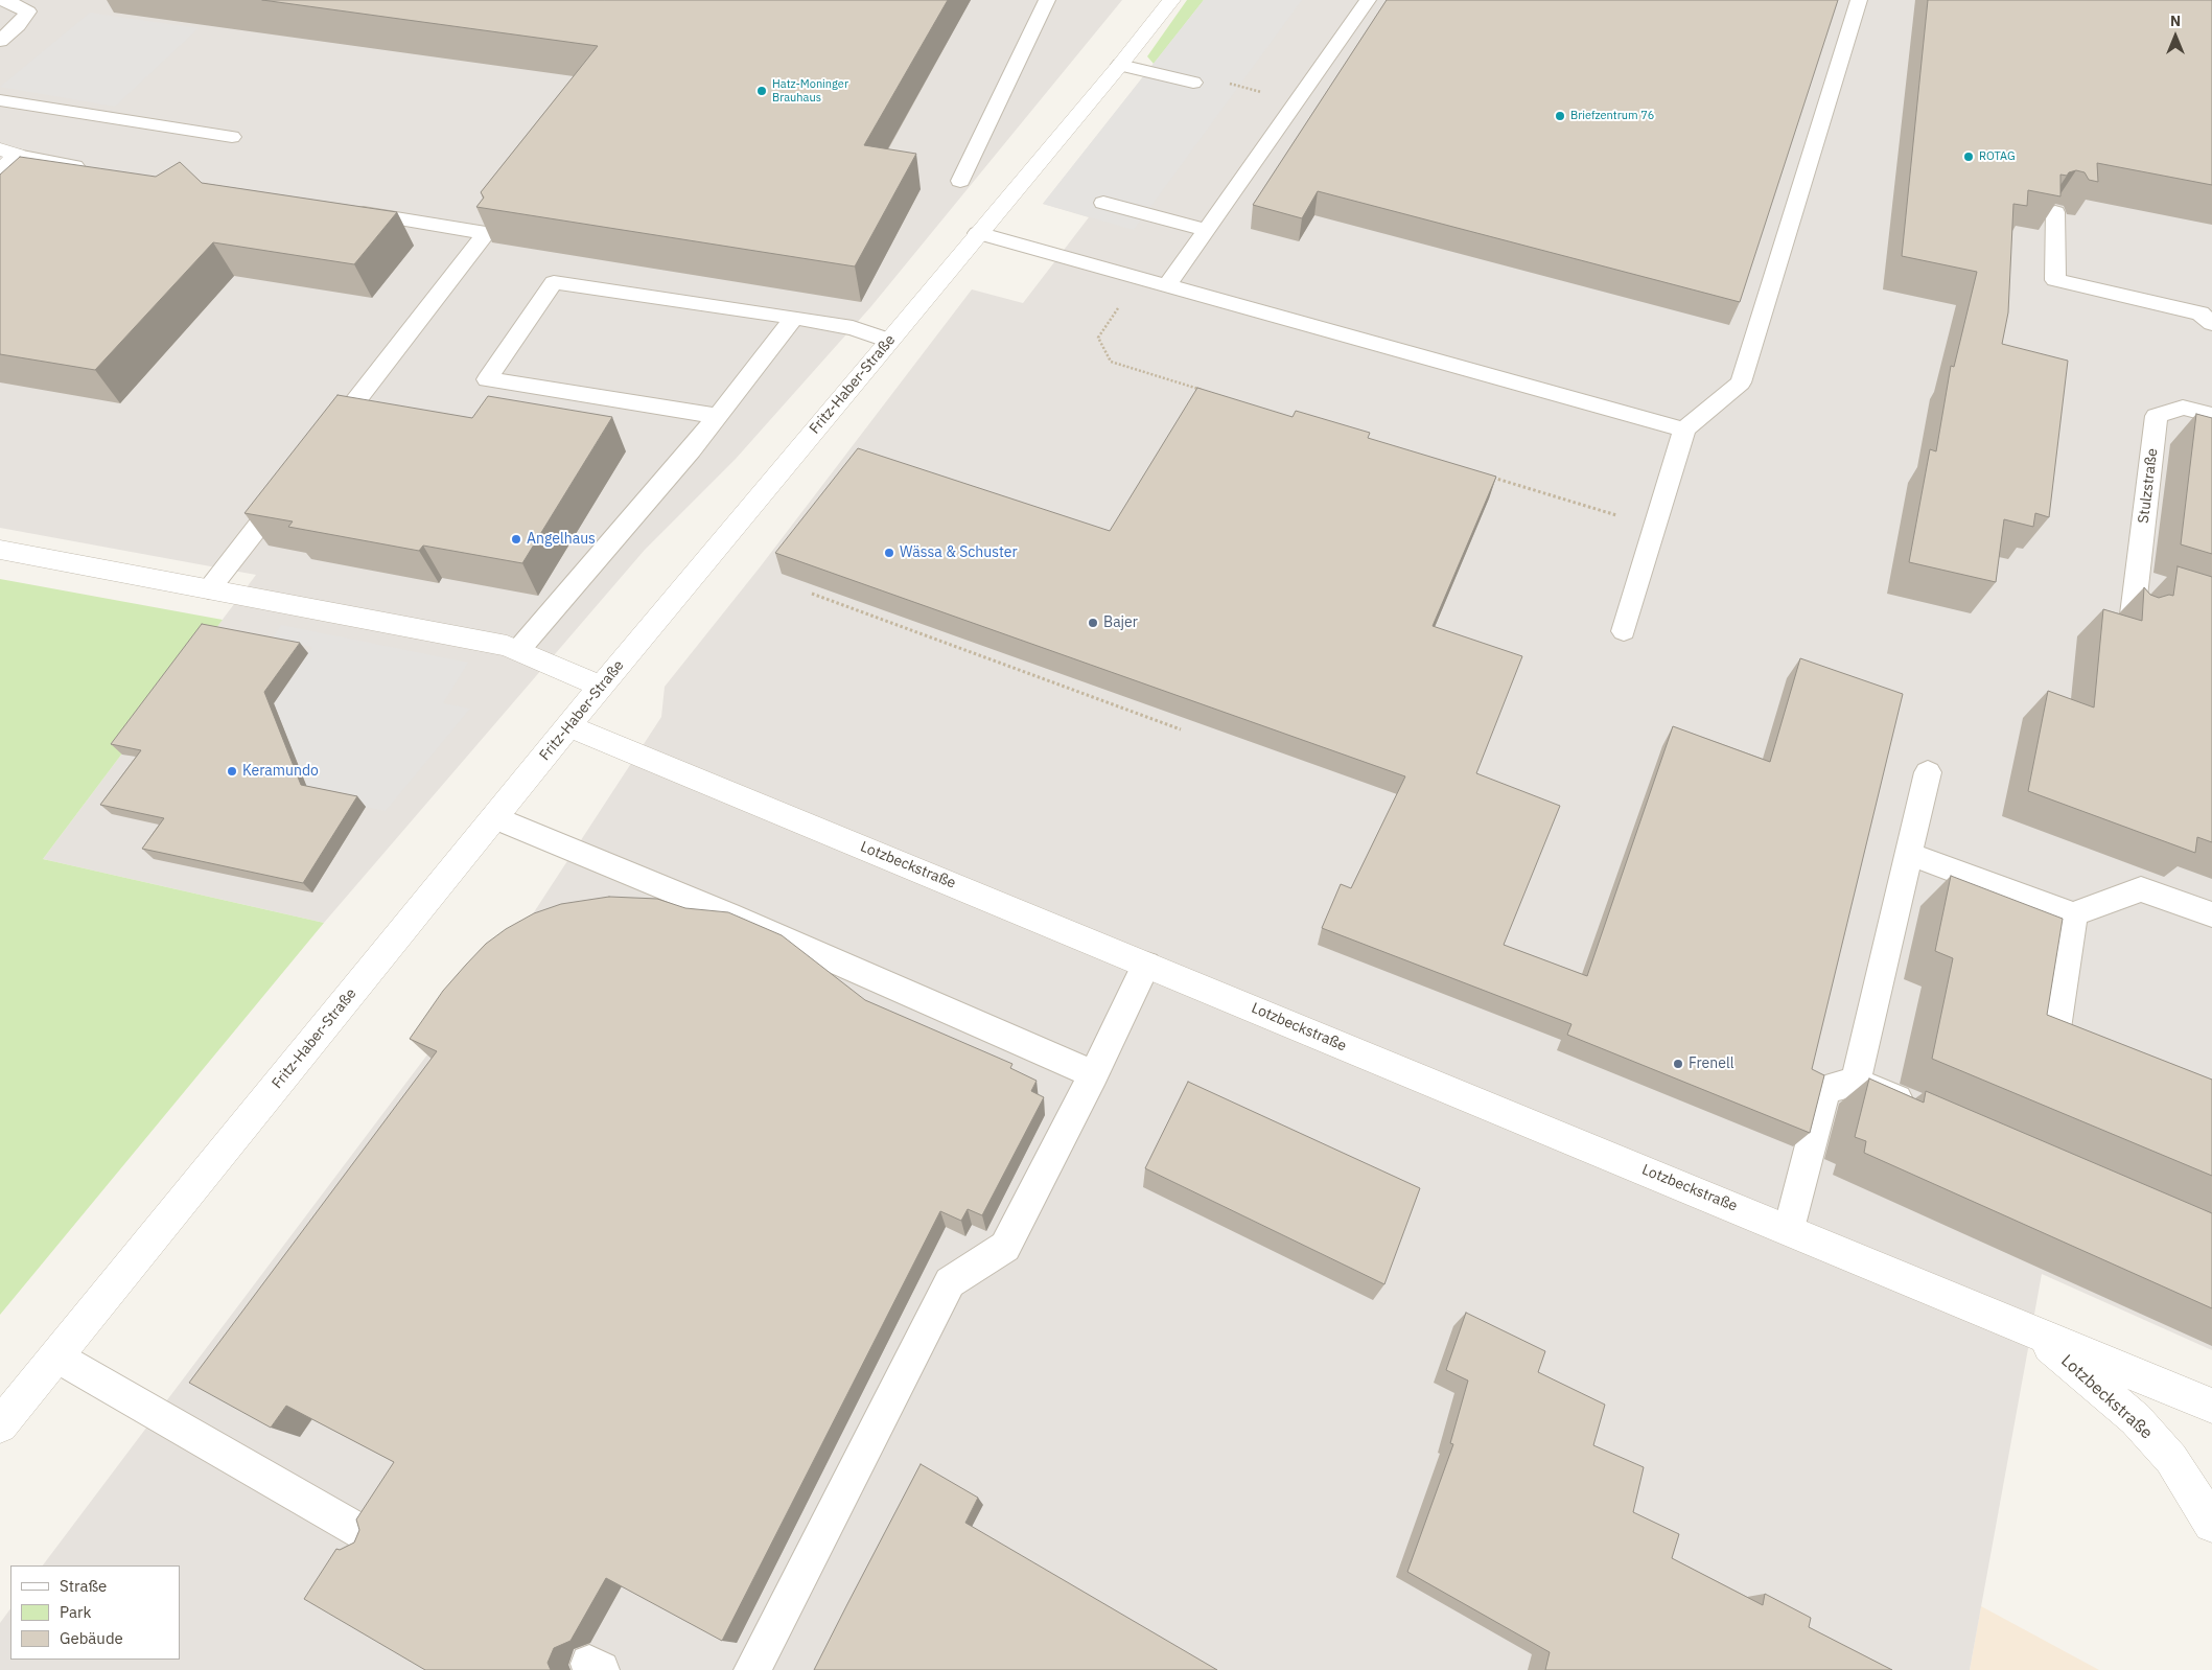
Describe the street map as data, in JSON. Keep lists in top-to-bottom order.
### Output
{
  "streets": {
    "street": ["Fritz-Haber-Straße", "Lotzbeckstraße"],
    "lane": ["Stulzstraße"]
  },
  "crossings": [
    ["Fritz-Haber-Straße", "Lotzbeckstraße"]
  ],
  "places": [
    "Hatz-Moninger Brauhaus",
    "Briefzentrum 76",
    "ROTAG",
    "Angelhaus",
    "Wässa & Schuster",
    "Bajer",
    "Keramundo",
    "Frenell"
  ],
  "legend": ["Straße", "Park", "Gebäude"],
  "north": "top"
}
